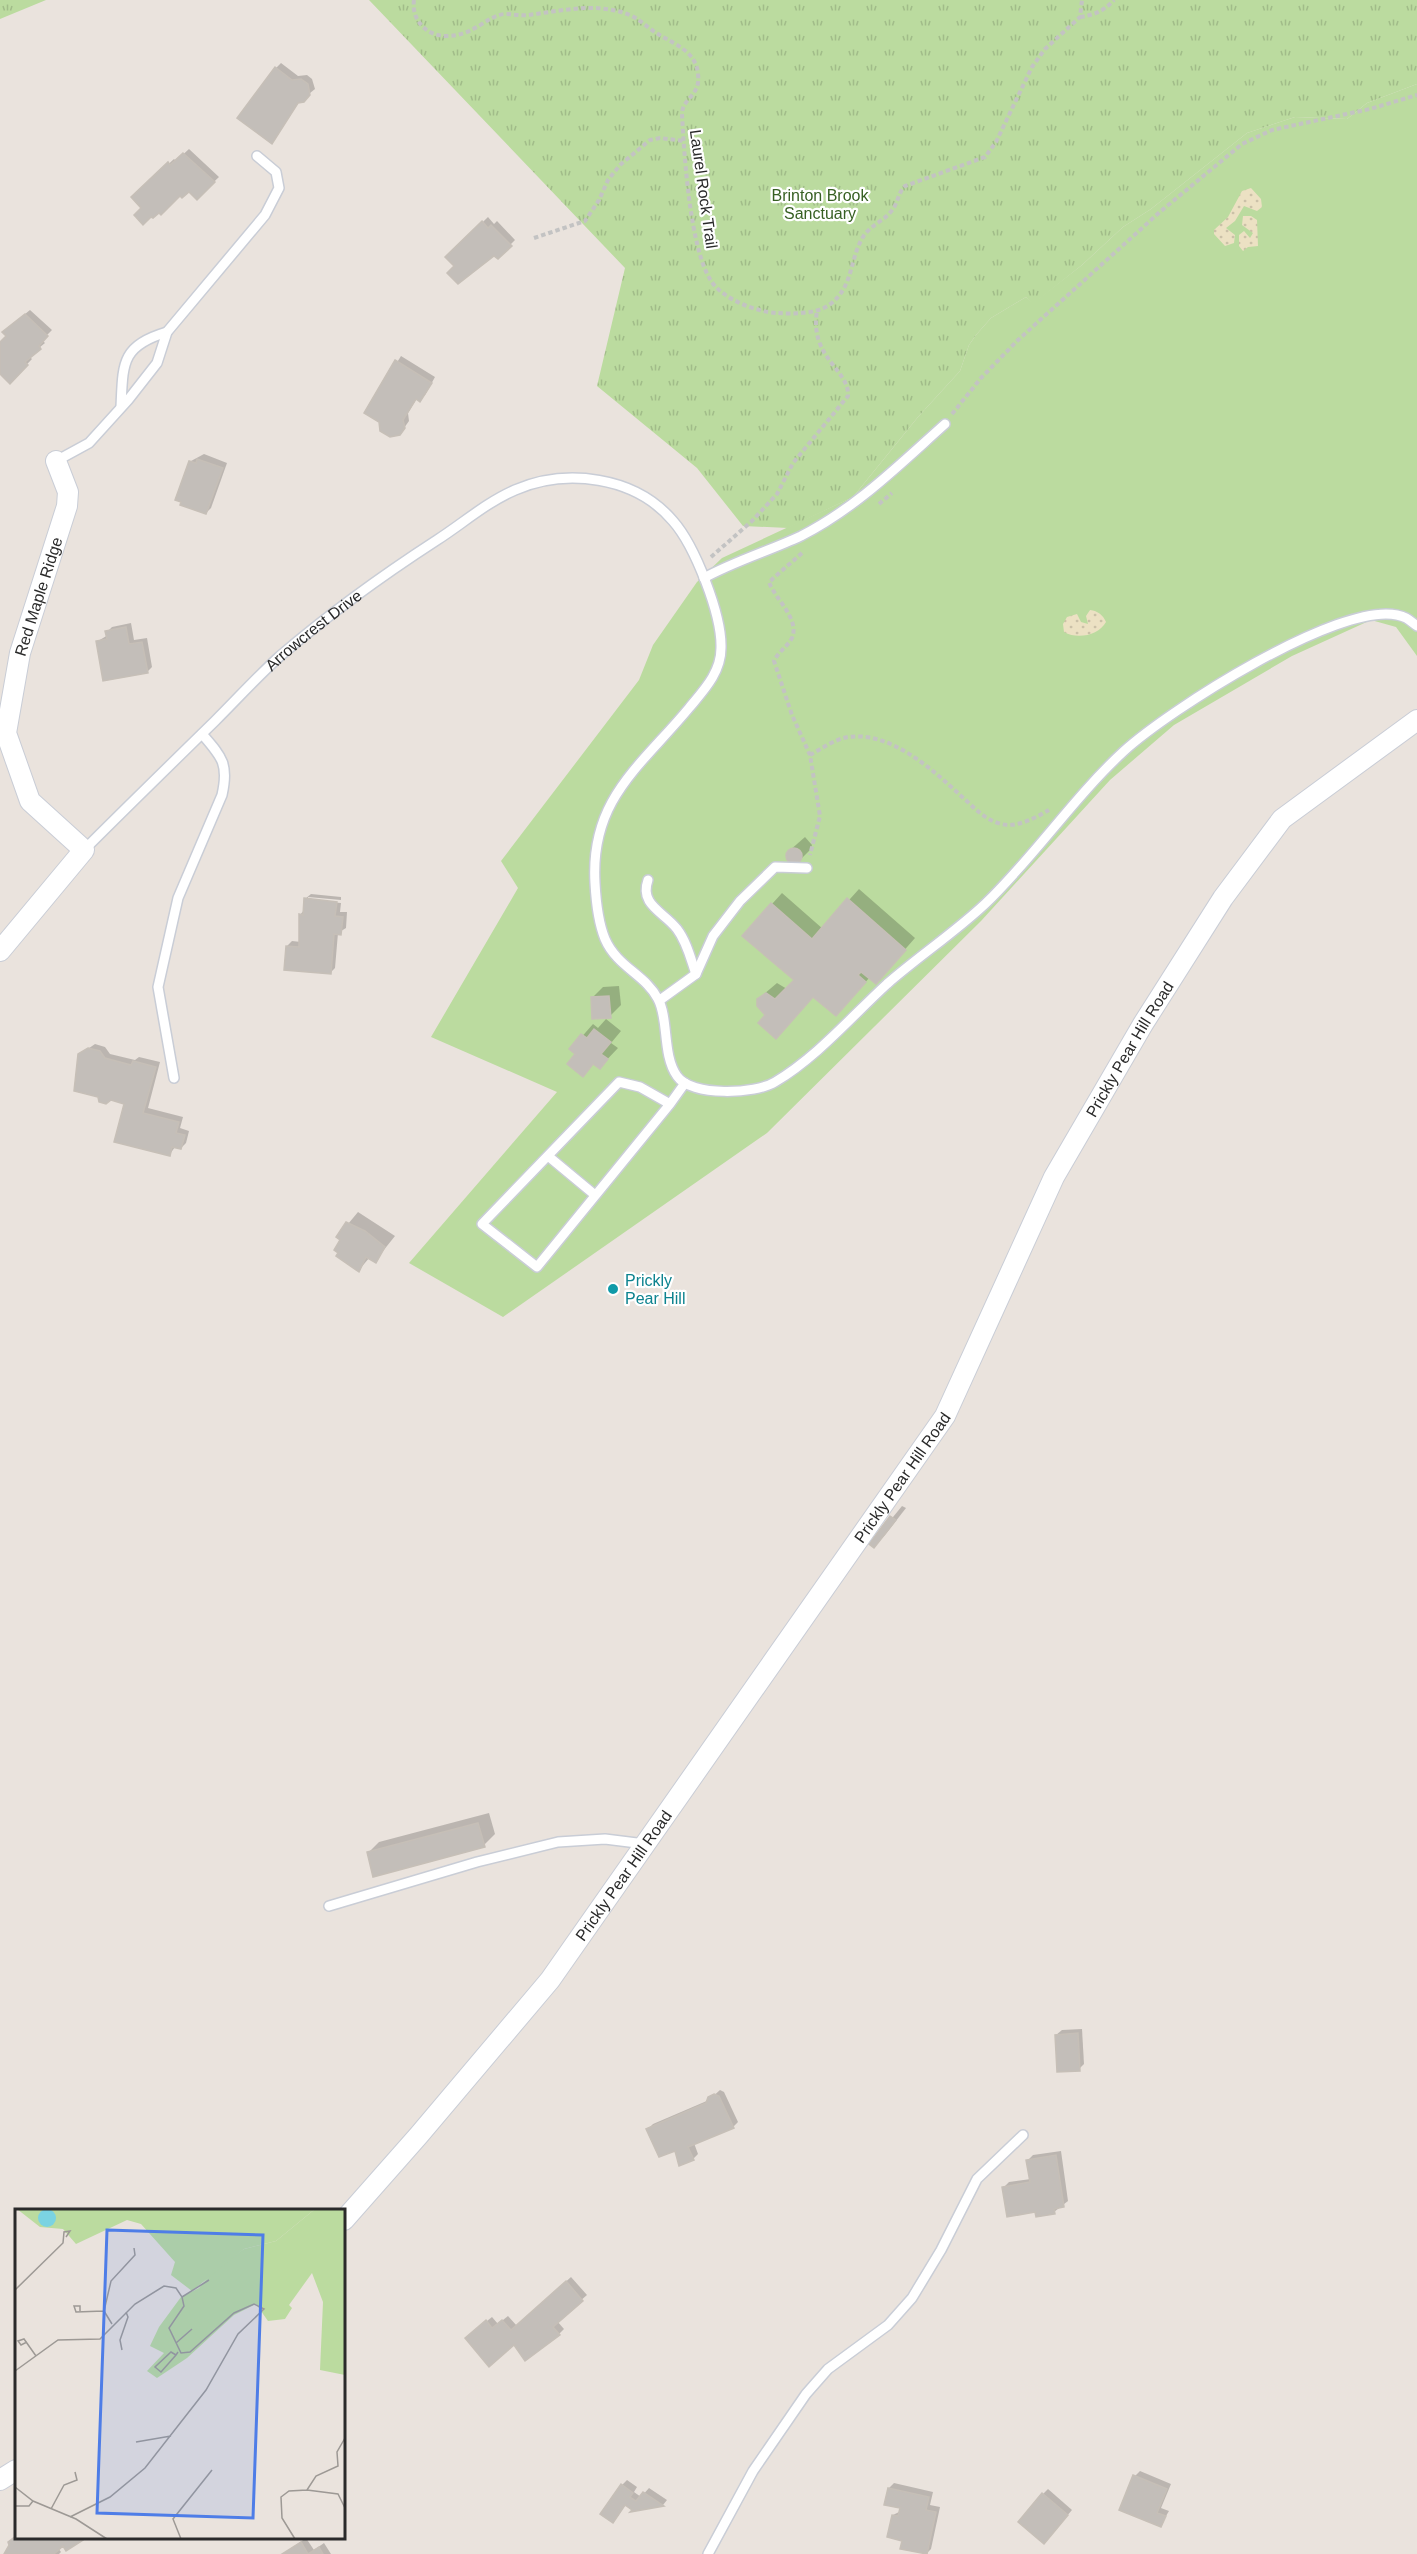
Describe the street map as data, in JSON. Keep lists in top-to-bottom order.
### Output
{
  "streets": {
    "street": ["Red Maple Ridge", "Arrowcrest Drive", "Prickly Pear Hill Road"],
    "path": ["Laurel Rock Trail"]
  },
  "crossings": [
    ["Red Maple Ridge", "Arrowcrest Drive"]
  ],
  "parks": ["Brinton Brook Sanctuary"],
  "places": ["Prickly Pear Hill"]
}
